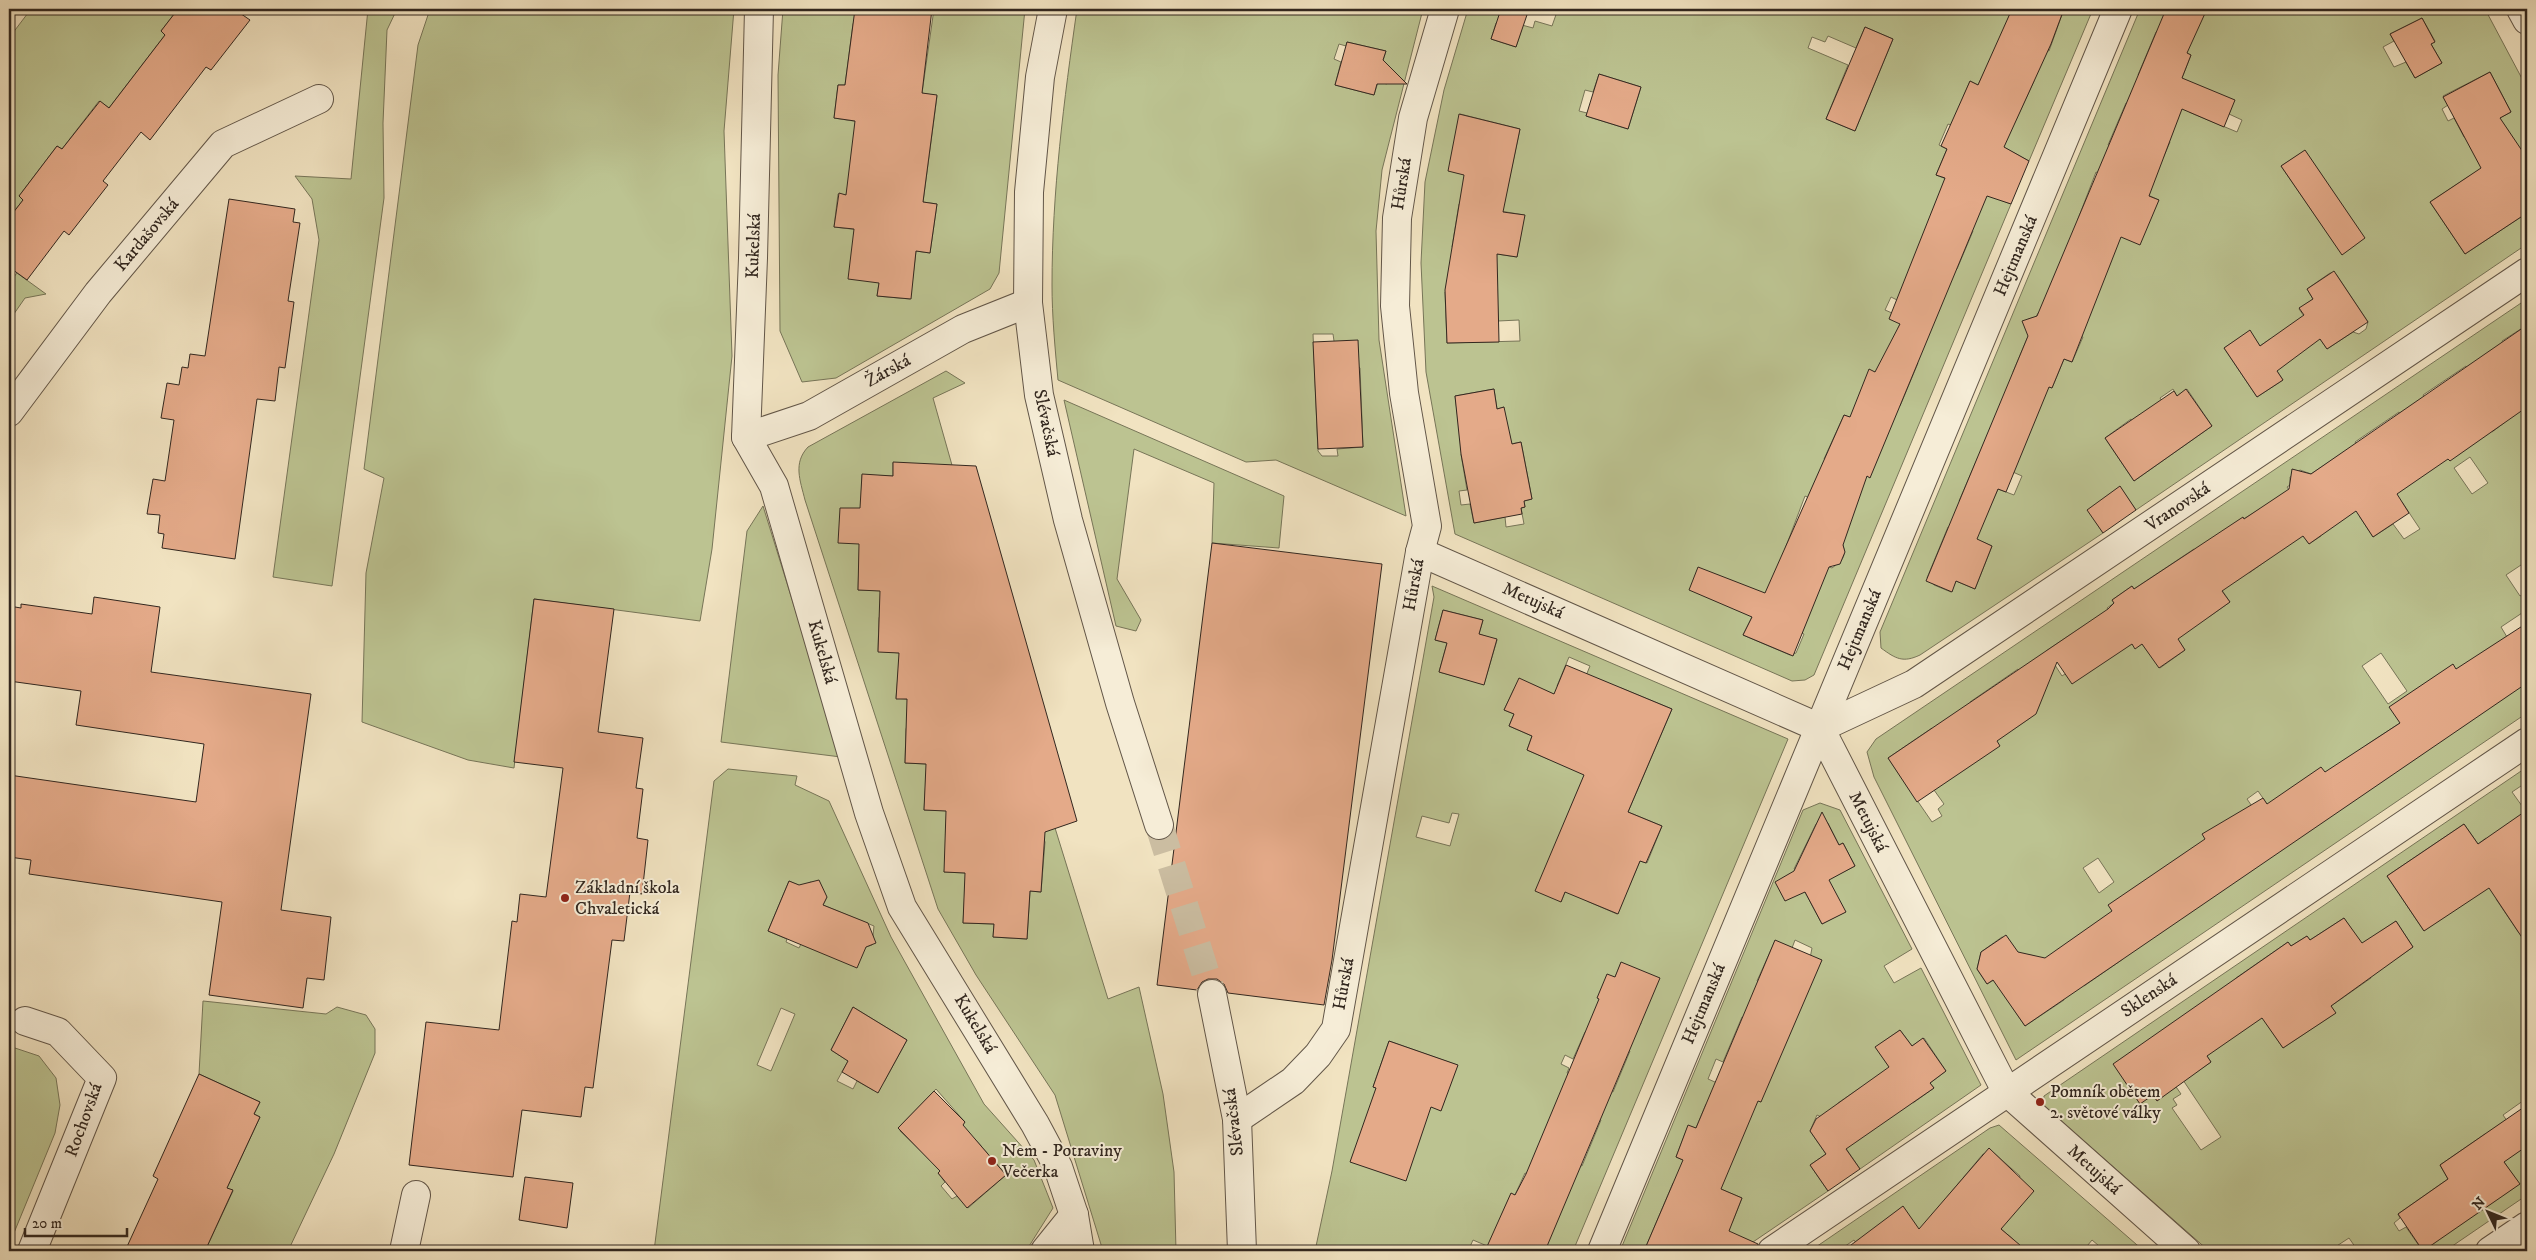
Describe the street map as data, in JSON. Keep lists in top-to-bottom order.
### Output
{
  "streets": {
    "street": [
      "Hůrská",
      "Kardašovská",
      "Kukelská",
      "Hejtmanská",
      "Žárská",
      "Slévačská",
      "Vranovská",
      "Metujská",
      "Sklenská",
      "Rochovská"
    ]
  },
  "crossings": [
    ["Hůrská", "Slévačská"],
    ["Hůrská", "Metujská"],
    ["Kukelská", "Žárská"],
    ["Hejtmanská", "Vranovská"],
    ["Hejtmanská", "Metujská"],
    ["Žárská", "Slévačská"],
    ["Vranovská", "Metujská"],
    ["Metujská", "Sklenská"]
  ],
  "places": ["Základní škola Chvaletická", "Pomník obětem 2. světové války", "Nem - Potraviny Večerka"],
  "scale_bar": "20 m",
  "north": "top left"
}
